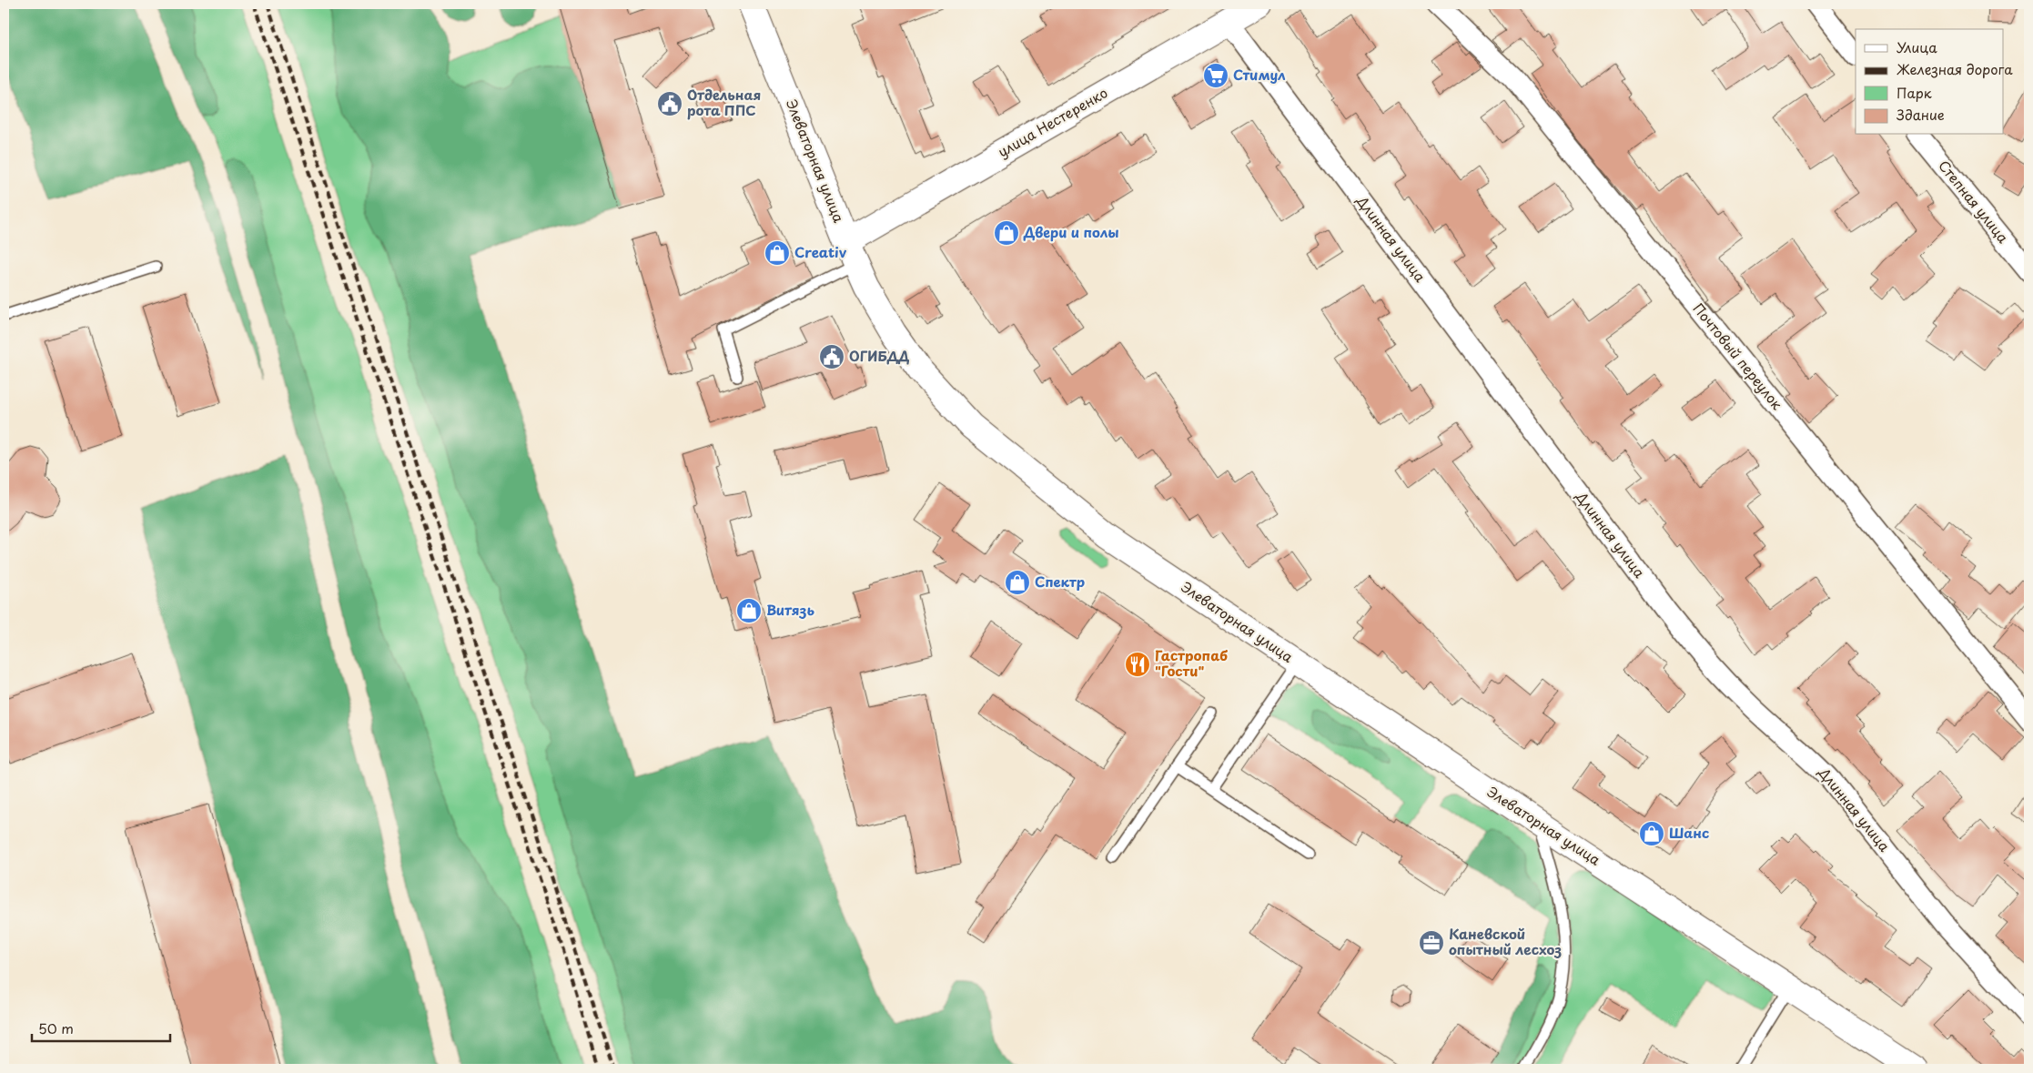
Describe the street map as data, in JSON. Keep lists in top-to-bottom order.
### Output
{
  "streets": {
    "street": [
      "улица Нестеренко",
      "Элеваторная улица",
      "Степная улица",
      "Длинная улица",
      "Почтовый переулок"
    ]
  },
  "crossings": [
    ["улица Нестеренко", "Элеваторная улица"],
    ["улица Нестеренко", "Длинная улица"]
  ],
  "places": {
    "supermarket": ["Стимул"],
    "public building": ["Отдельная рота ППС", "ОГИБДД"],
    "shop": [
      "Двери и полы",
      "Creativ",
      "Спектр",
      "Витязь",
      "Шанс"
    ],
    "restaurant": ["Гастропаб \"Гости\""],
    "office": ["Каневской опытный лесхоз"]
  },
  "legend": [
    "Улица",
    "Железная дорога",
    "Парк",
    "Здание"
  ],
  "scale_bar": "50 m"
}
